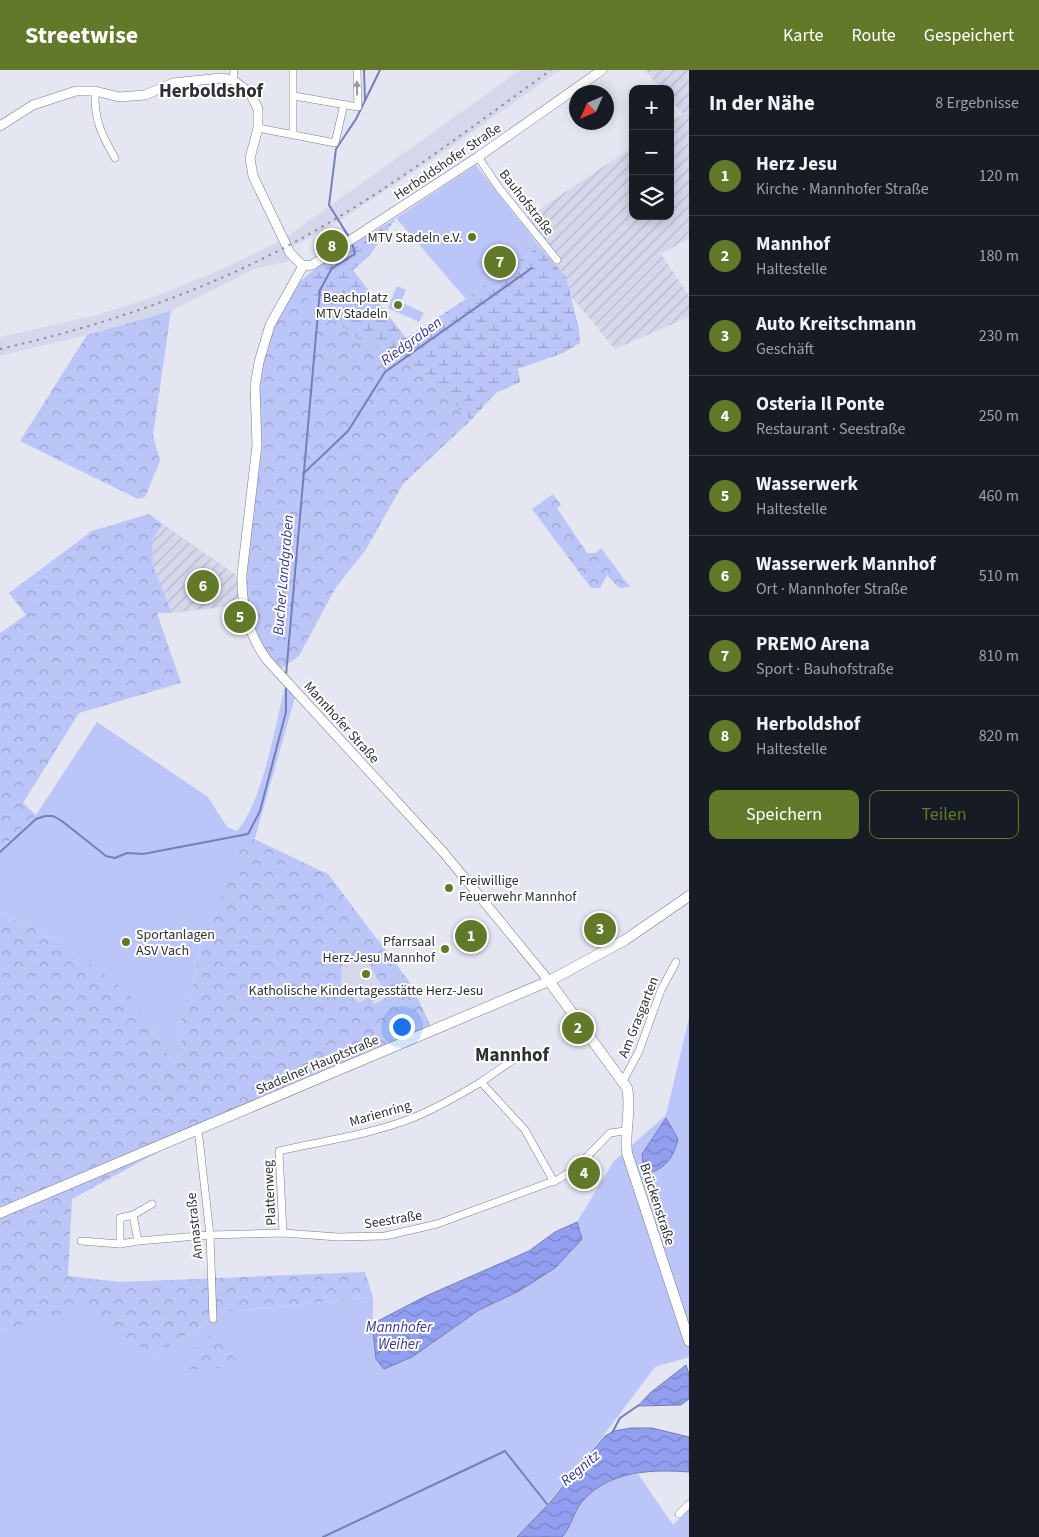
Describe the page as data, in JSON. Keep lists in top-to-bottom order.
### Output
{
  "streets": {
    "main road": ["Mannhofer Straße", "Stadelner Hauptstraße", "Brückenstraße"],
    "street": [
      "Herboldshofer Straße",
      "Bauhofstraße",
      "Am Grasgarten",
      "Marienring",
      "Plattenweg",
      "Seestraße",
      "Annastraße"
    ]
  },
  "crossings": [
    ["Herboldshofer Straße", "Bauhofstraße"],
    ["Herboldshofer Straße", "Mannhofer Straße"],
    ["Mannhofer Straße", "Am Grasgarten"],
    ["Mannhofer Straße", "Stadelner Hauptstraße"],
    ["Mannhofer Straße", "Brückenstraße"],
    ["Mannhofer Straße", "Seestraße"],
    ["Stadelner Hauptstraße", "Annastraße"],
    ["Marienring", "Plattenweg"],
    ["Plattenweg", "Seestraße"],
    ["Brückenstraße", "Seestraße"],
    ["Seestraße", "Annastraße"]
  ],
  "districts": ["Herboldshof", "Mannhof"],
  "water": [
    "Riedgraben",
    "Bucher Landgraben",
    "Mannhofer Weiher",
    "Regnitz"
  ],
  "places": [
    "MTV Stadeln e.V.",
    "Beachplatz MTV Stadeln",
    "Freiwillige Feuerwehr Mannhof",
    "Sportanlagen ASV Vach",
    "Pfarrsaal Herz-Jesu Mannhof",
    "Katholische Kindertagesstätte Herz-Jesu"
  ],
  "north": "bottom left",
  "page": {
    "header": "Streetwise",
    "nav": ["Karte", "Route", "Gespeichert"],
    "heading": ["In der Nähe", "8 Ergebnisse"],
    "map_buttons": ["+", "−"],
    "list": [
      {
        "mark": "1",
        "name": "Herz Jesu",
        "note": "Kirche · Mannhofer Straße",
        "value": "120 m"
      },
      {
        "mark": "2",
        "name": "Mannhof",
        "note": "Haltestelle",
        "value": "180 m"
      },
      {
        "mark": "3",
        "name": "Auto Kreitschmann",
        "note": "Geschäft",
        "value": "230 m"
      },
      {
        "mark": "4",
        "name": "Osteria Il Ponte",
        "note": "Restaurant · Seestraße",
        "value": "250 m"
      },
      {
        "mark": "5",
        "name": "Wasserwerk",
        "note": "Haltestelle",
        "value": "460 m"
      },
      {
        "mark": "6",
        "name": "Wasserwerk Mannhof",
        "note": "Ort · Mannhofer Straße",
        "value": "510 m"
      },
      {
        "mark": "7",
        "name": "PREMO Arena",
        "note": "Sport · Bauhofstraße",
        "value": "810 m"
      },
      {
        "mark": "8",
        "name": "Herboldshof",
        "note": "Haltestelle",
        "value": "820 m"
      }
    ],
    "pins": [
      "8",
      "7",
      "6",
      "5",
      "3",
      "1",
      "2",
      "4"
    ],
    "buttons": ["Speichern", "Teilen"]
  }
}
